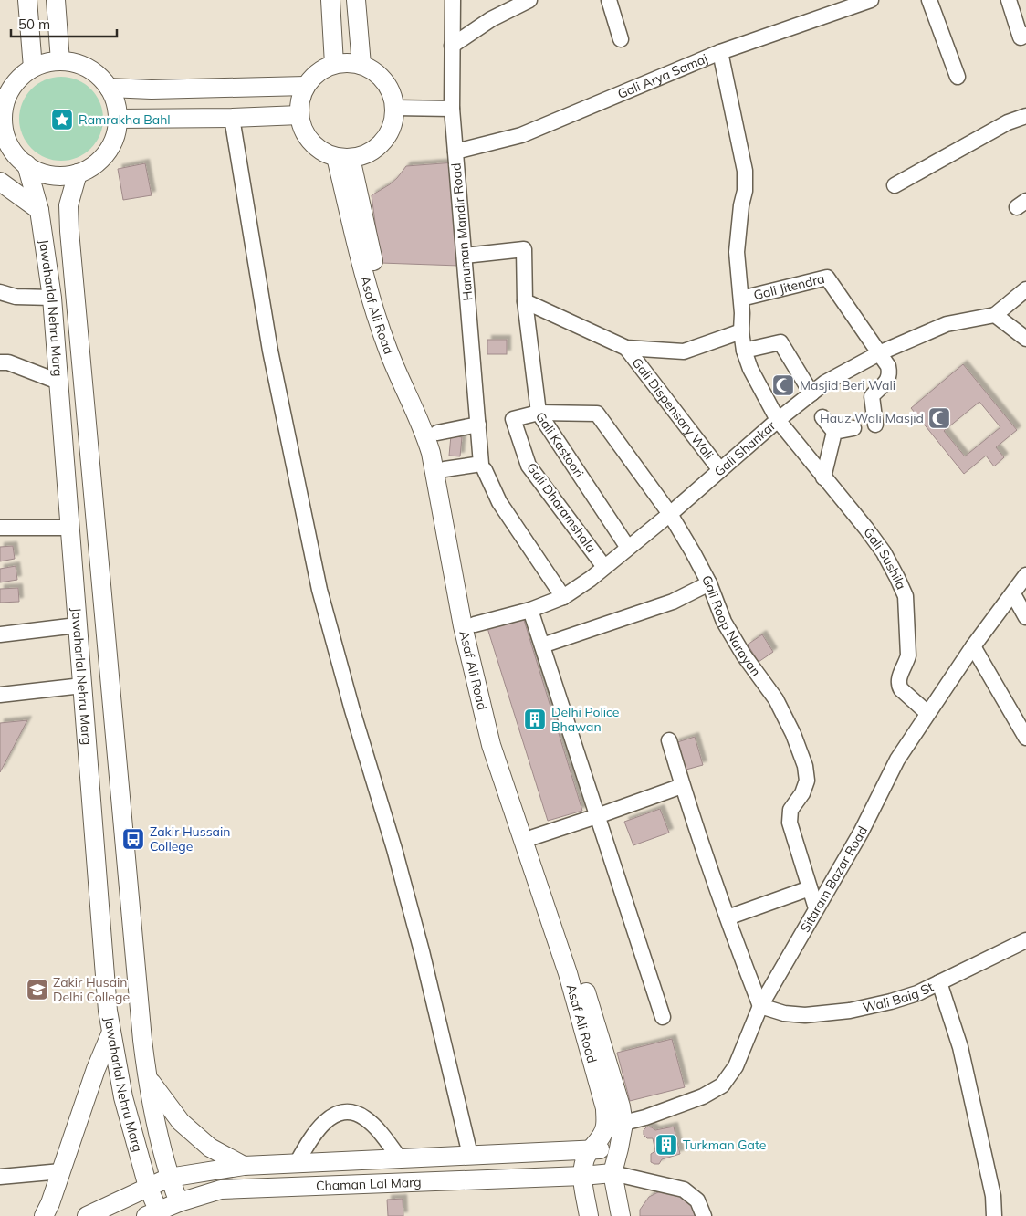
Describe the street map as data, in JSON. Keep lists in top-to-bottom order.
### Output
{
  "streets": {
    "main road": ["Jawaharlal Nehru Marg", "Asaf Ali Road", "Chaman Lal Marg"],
    "street": [
      "Gali Arya Samaj",
      "Hanuman Mandir Road",
      "Gali Jitendra",
      "Gali Dispensary Wali",
      "Gali Kastoori",
      "Gali Shankar",
      "Gali Dharamshala",
      "Gali Sushila",
      "Gali Roop Narayan",
      "Sitaram Bazar Road",
      "Wali Baig St"
    ]
  },
  "crossings": [
    ["Gali Arya Samaj", "Hanuman Mandir Road"],
    ["Gali Arya Samaj", "Gali Sushila"],
    ["Hanuman Mandir Road", "Gali Kastoori"],
    ["Hanuman Mandir Road", "Gali Shankar"],
    ["Gali Jitendra", "Gali Shankar"],
    ["Gali Jitendra", "Gali Sushila"],
    ["Jawaharlal Nehru Marg", "Chaman Lal Marg"],
    ["Asaf Ali Road", "Gali Shankar"],
    ["Asaf Ali Road", "Sitaram Bazar Road"],
    ["Gali Dispensary Wali", "Gali Shankar"],
    ["Gali Kastoori", "Gali Shankar"],
    ["Gali Kastoori", "Gali Dharamshala"],
    ["Gali Kastoori", "Gali Roop Narayan"],
    ["Gali Shankar", "Gali Dharamshala"],
    ["Gali Shankar", "Gali Sushila"],
    ["Gali Shankar", "Gali Roop Narayan"],
    ["Gali Dharamshala", "Gali Roop Narayan"],
    ["Gali Sushila", "Sitaram Bazar Road"],
    ["Gali Roop Narayan", "Sitaram Bazar Road"],
    ["Sitaram Bazar Road", "Wali Baig St"]
  ],
  "places": {
    "place": ["Ramrakha Bahl"],
    "mosque": ["Masjid Beri Wali", "Hauz Wali Masjid"],
    "building": ["Delhi Police Bhawan", "Turkman Gate"],
    "bus stop": ["Zakir Hussain College"],
    "school or university": ["Zakir Husain Delhi College"]
  },
  "scale_bar": "50 m"
}
